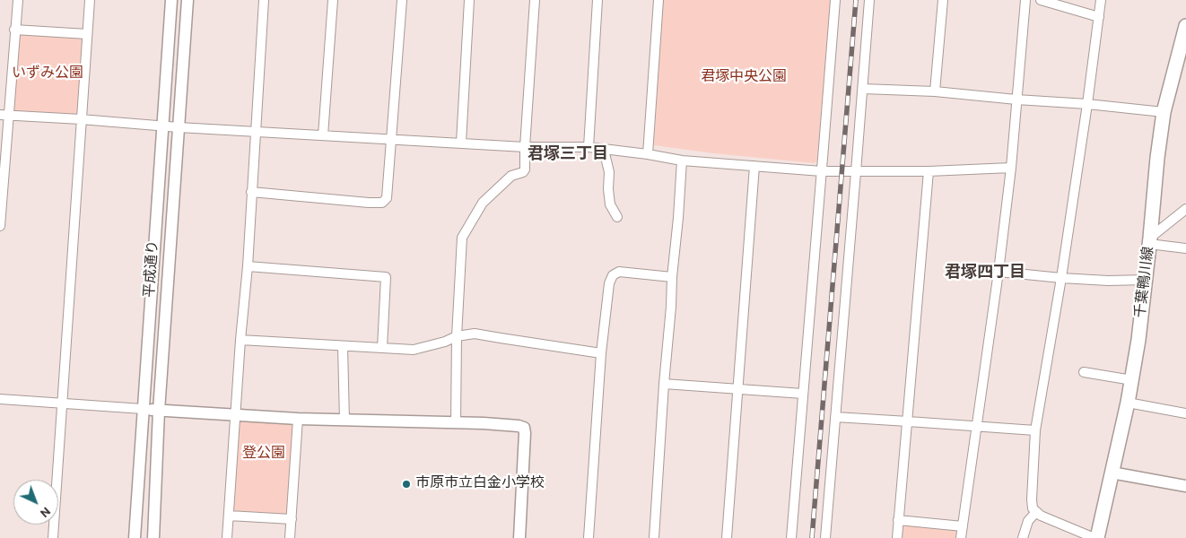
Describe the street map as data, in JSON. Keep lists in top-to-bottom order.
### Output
{
  "streets": {
    "main road": ["千葉鴨川線"],
    "street": ["平成通り"]
  },
  "districts": ["君塚三丁目", "君塚四丁目"],
  "parks": ["いずみ公園", "君塚中央公園", "登公園"],
  "places": ["市原市立白金小学校"],
  "north": "bottom right"
}
